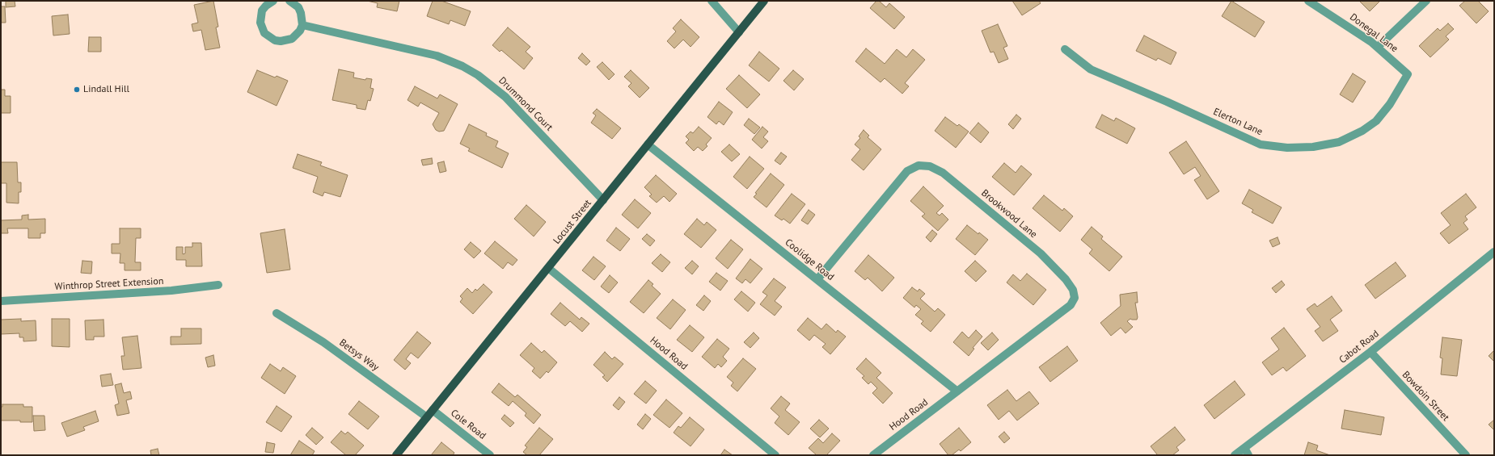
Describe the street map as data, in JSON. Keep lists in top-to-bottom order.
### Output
{
  "streets": {
    "main road": ["Locust Street"],
    "street": [
      "Donegal Lane",
      "Drummond Court",
      "Elerton Lane",
      "Brookwood Lane",
      "Coolidge Road",
      "Winthrop Street Extension",
      "Cabot Road",
      "Hood Road",
      "Betsys Way",
      "Bowdoin Street",
      "Cole Road"
    ]
  },
  "crossings": [
    ["Donegal Lane", "Elerton Lane"],
    ["Drummond Court", "Locust Street"],
    ["Brookwood Lane", "Coolidge Road"],
    ["Brookwood Lane", "Hood Road"],
    ["Locust Street", "Coolidge Road"],
    ["Locust Street", "Hood Road"],
    ["Locust Street", "Betsys Way"],
    ["Locust Street", "Cole Road"],
    ["Coolidge Road", "Hood Road"],
    ["Cabot Road", "Bowdoin Street"]
  ],
  "places": ["Lindall Hill"]
}
